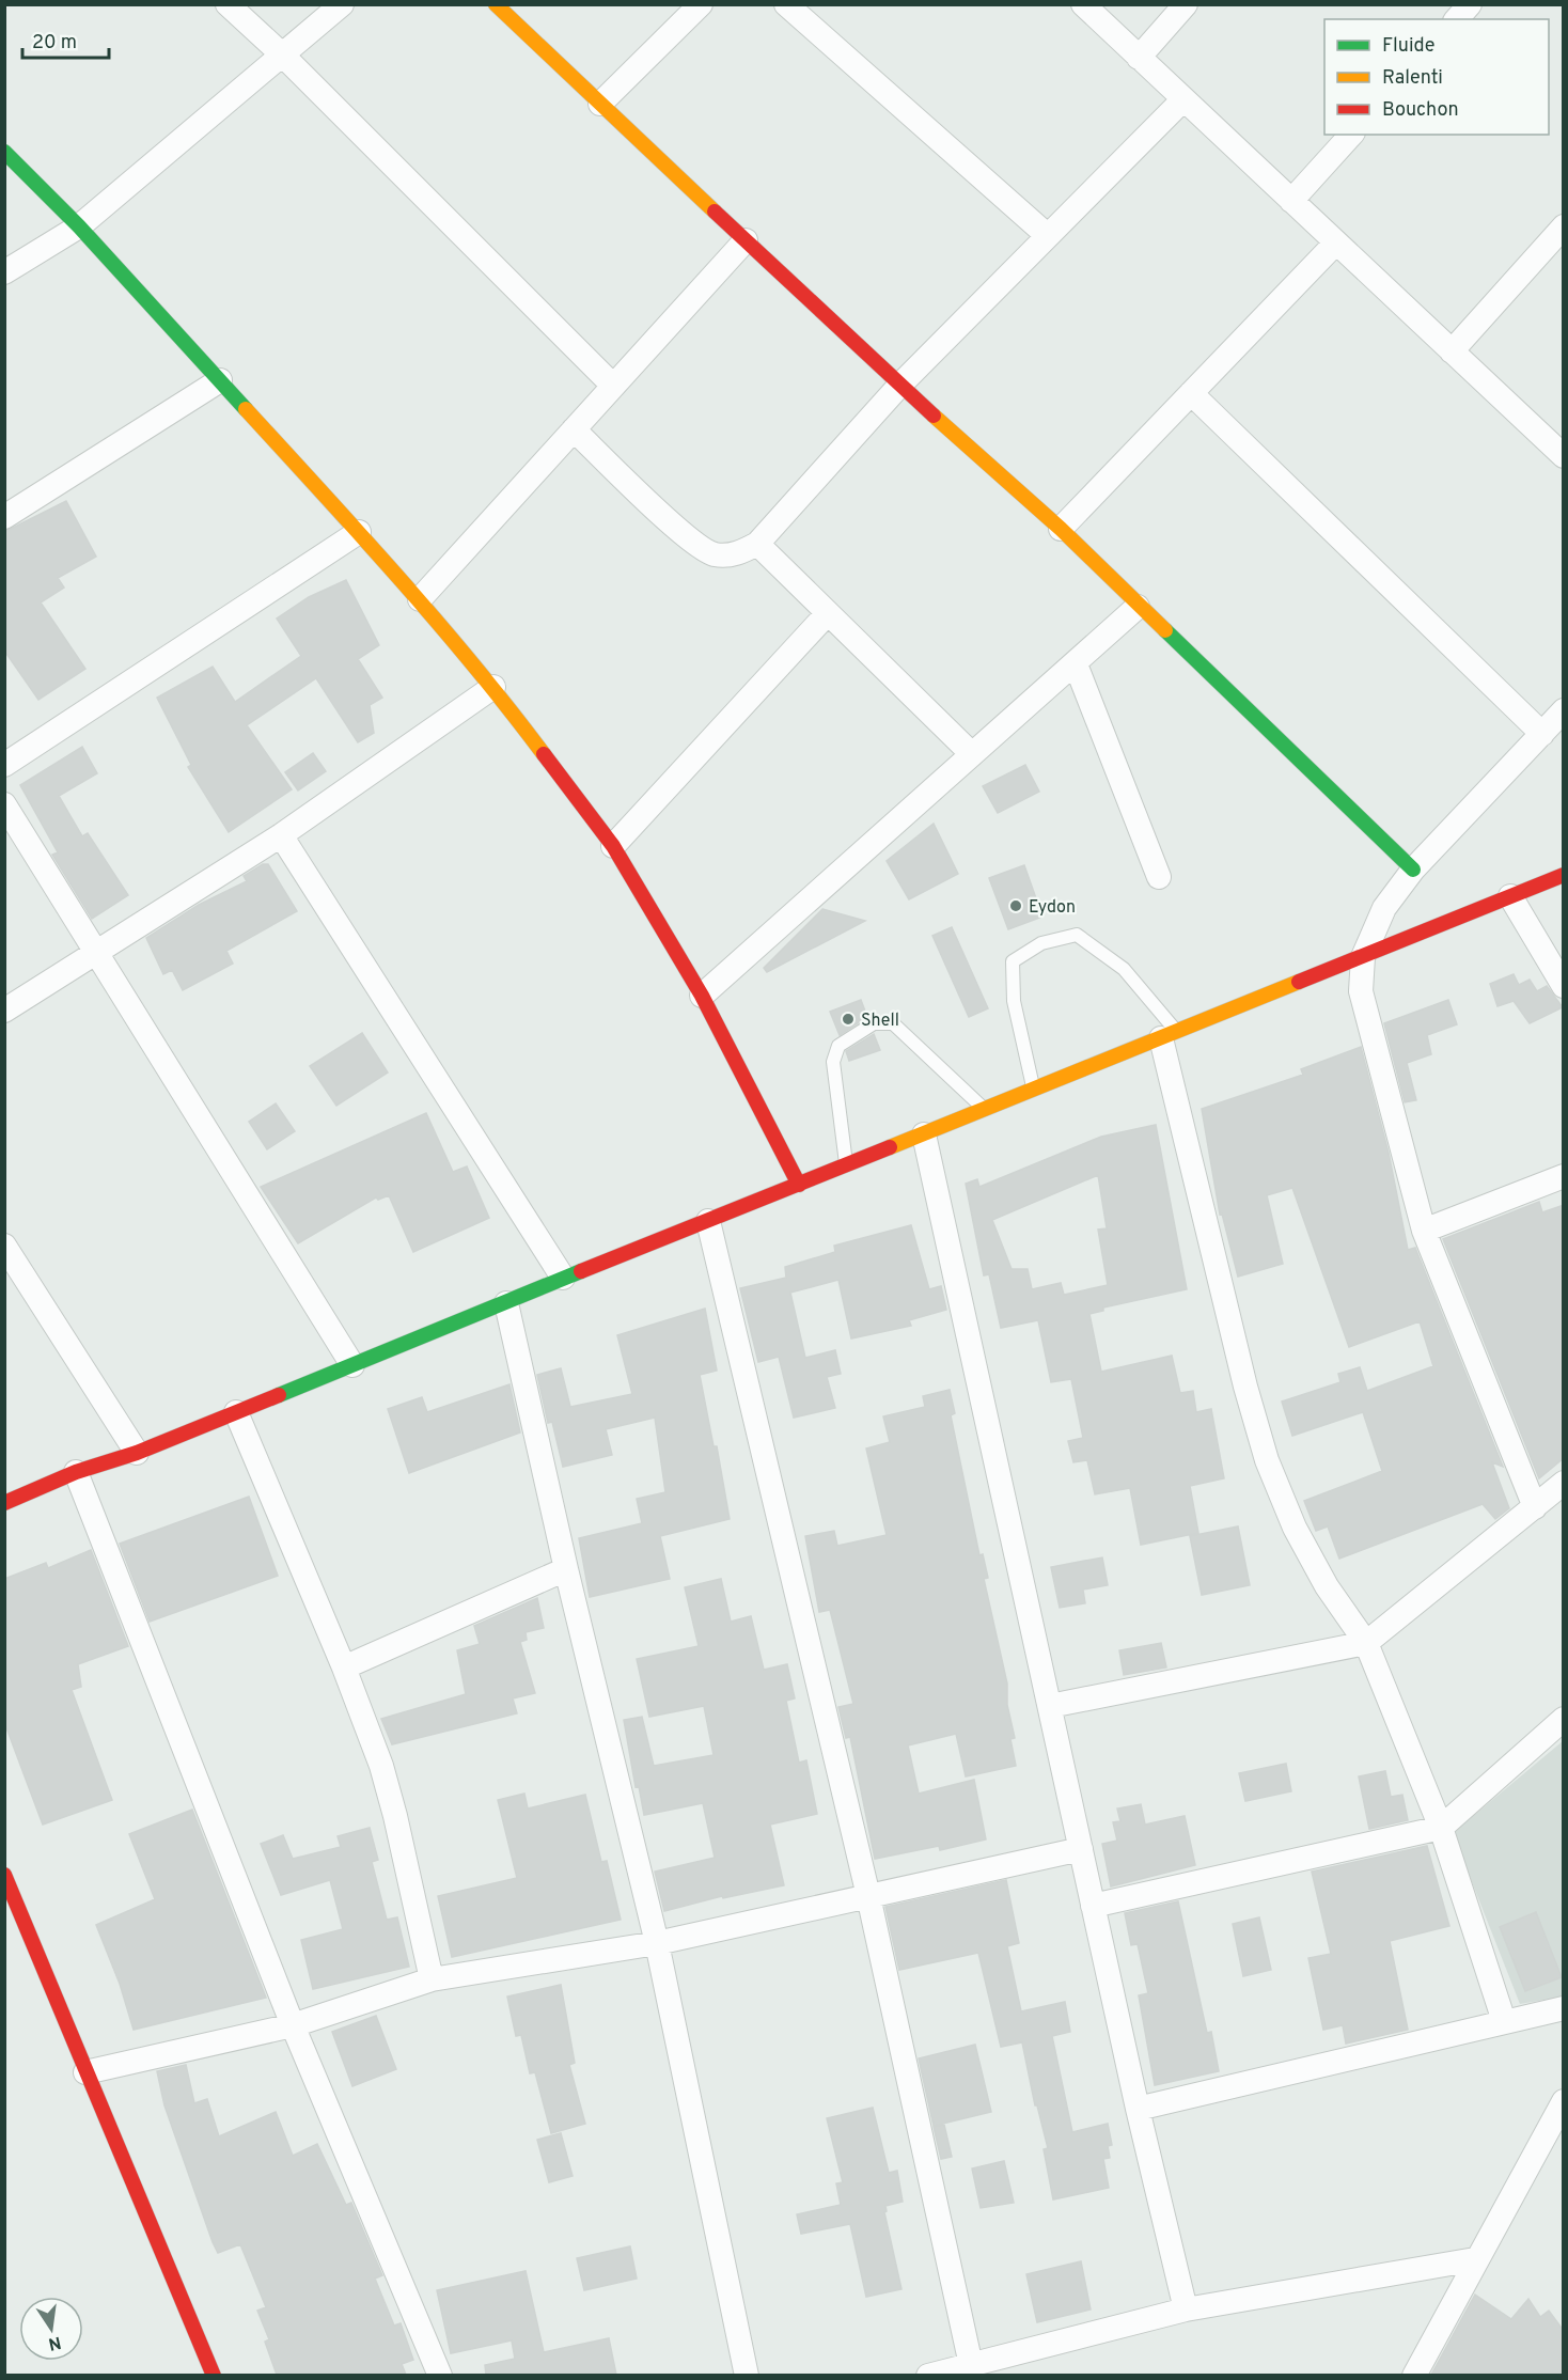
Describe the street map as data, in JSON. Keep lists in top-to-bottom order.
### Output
{
  "places": ["Eydon", "Shell"],
  "legend": ["Fluide", "Ralenti", "Bouchon"],
  "scale_bar": "20 m",
  "north": "bottom"
}
